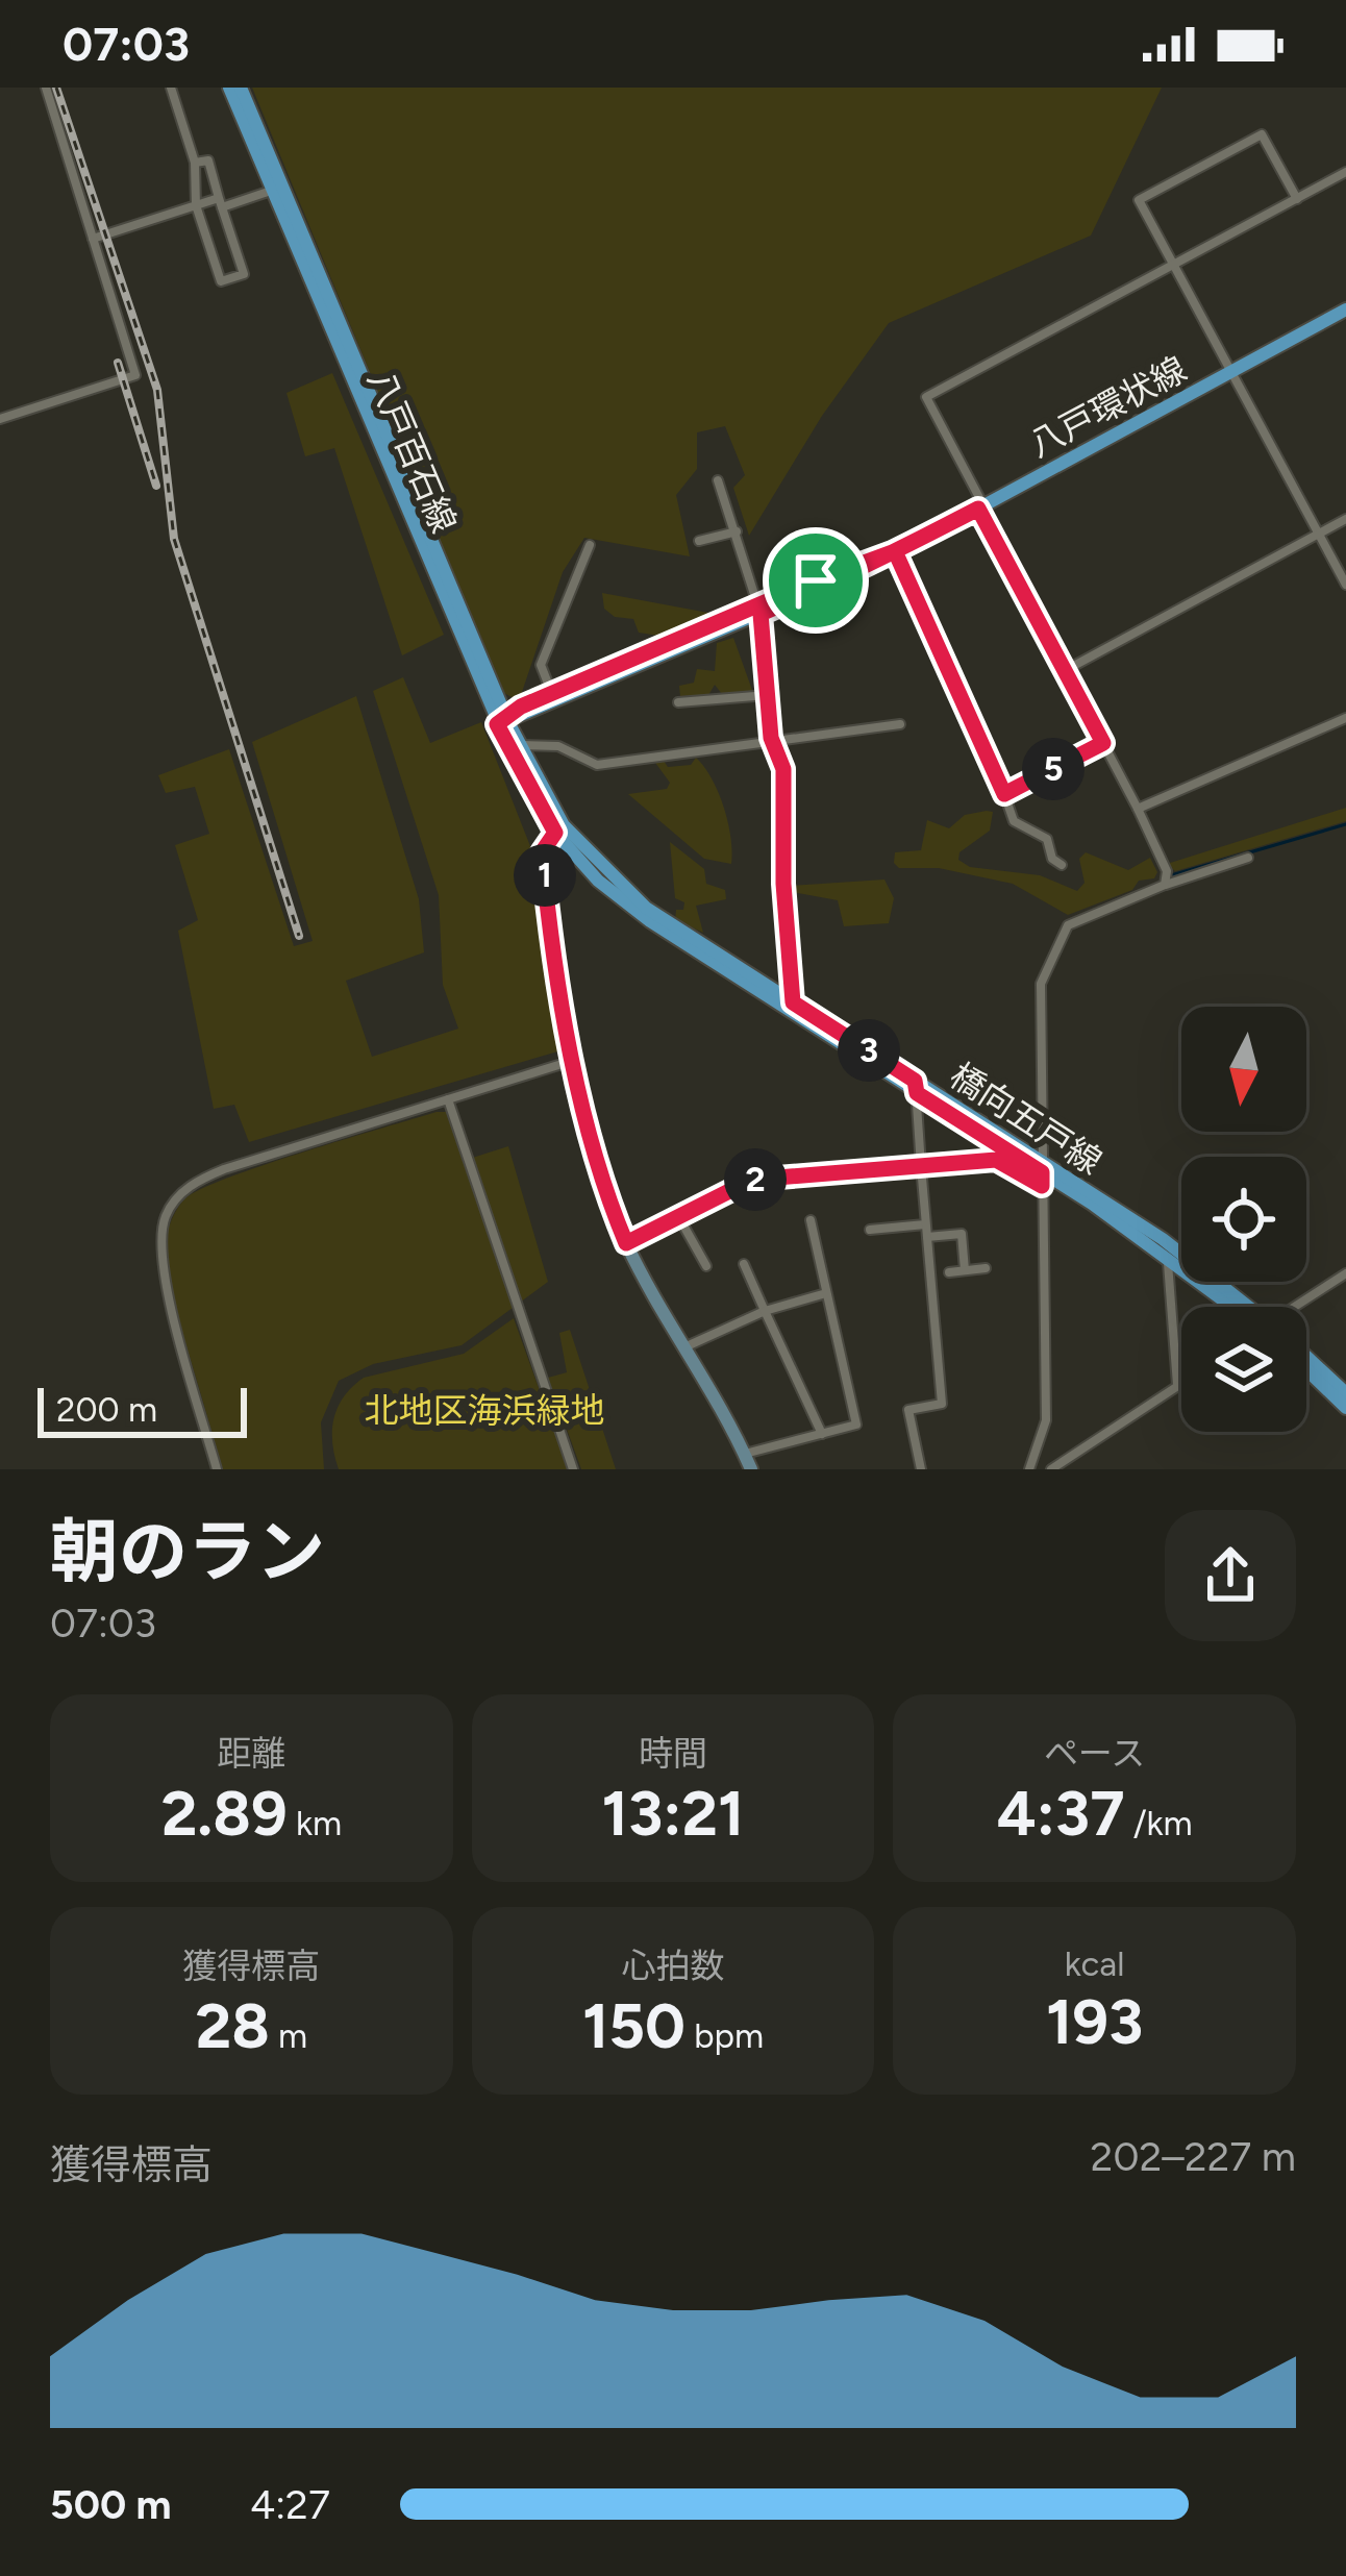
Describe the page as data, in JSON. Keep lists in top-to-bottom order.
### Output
{
  "streets": {
    "main road": ["八戸環状線", "八戸百石線", "橋向五戸線"]
  },
  "crossings": [
    ["八戸環状線", "八戸百石線"],
    ["八戸百石線", "橋向五戸線"]
  ],
  "parks": ["北地区海浜緑地"],
  "scale_bar": "200 m",
  "north": "bottom",
  "page": {
    "status": "07:03",
    "pins": [
      "5",
      "1",
      "3",
      "2"
    ],
    "scale": "200 m",
    "heading": ["朝のラン", "07:03"],
    "stats": [
      ["距離", "2.89 km"],
      ["時間", "13:21"],
      ["ペース", "4:37 /km"],
      ["獲得標高", "28 m"],
      ["心拍数", "150 bpm"],
      ["kcal", "193"]
    ],
    "chart": ["獲得標高", "202–227 m"],
    "list": [
      {
        "name": "500 m",
        "note": "4:27"
      }
    ]
  }
}
